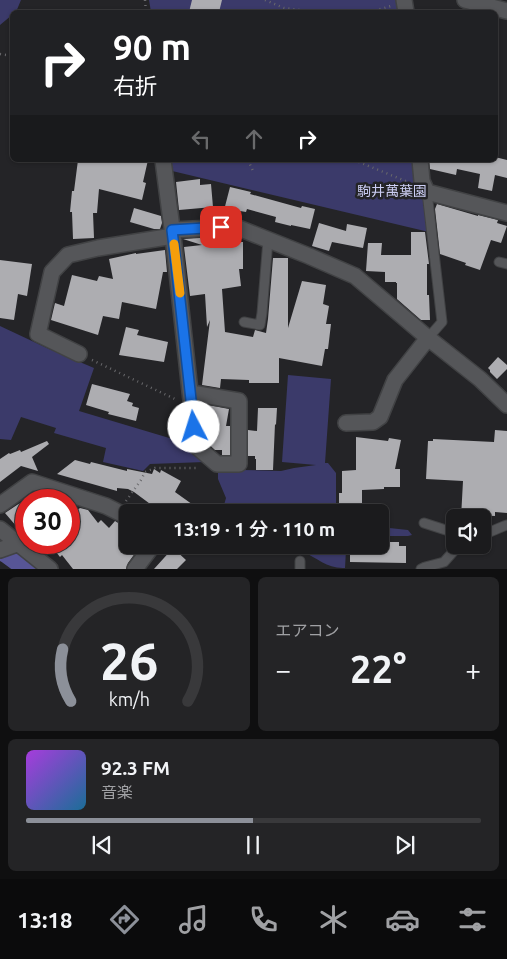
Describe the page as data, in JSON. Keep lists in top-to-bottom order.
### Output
{
  "parks": ["駒井萬葉園"],
  "page": {
    "turn": ["90 m", "右折"],
    "limit": "30",
    "trip": "13:19 · 1 分 · 110 m",
    "tile": "エアコン",
    "heat": ["−", "22°", "+"],
    "song": ["92.3 FM", "音楽"],
    "tabs": "13:18",
    "gauge": ["26", "km/h"]
  }
}
